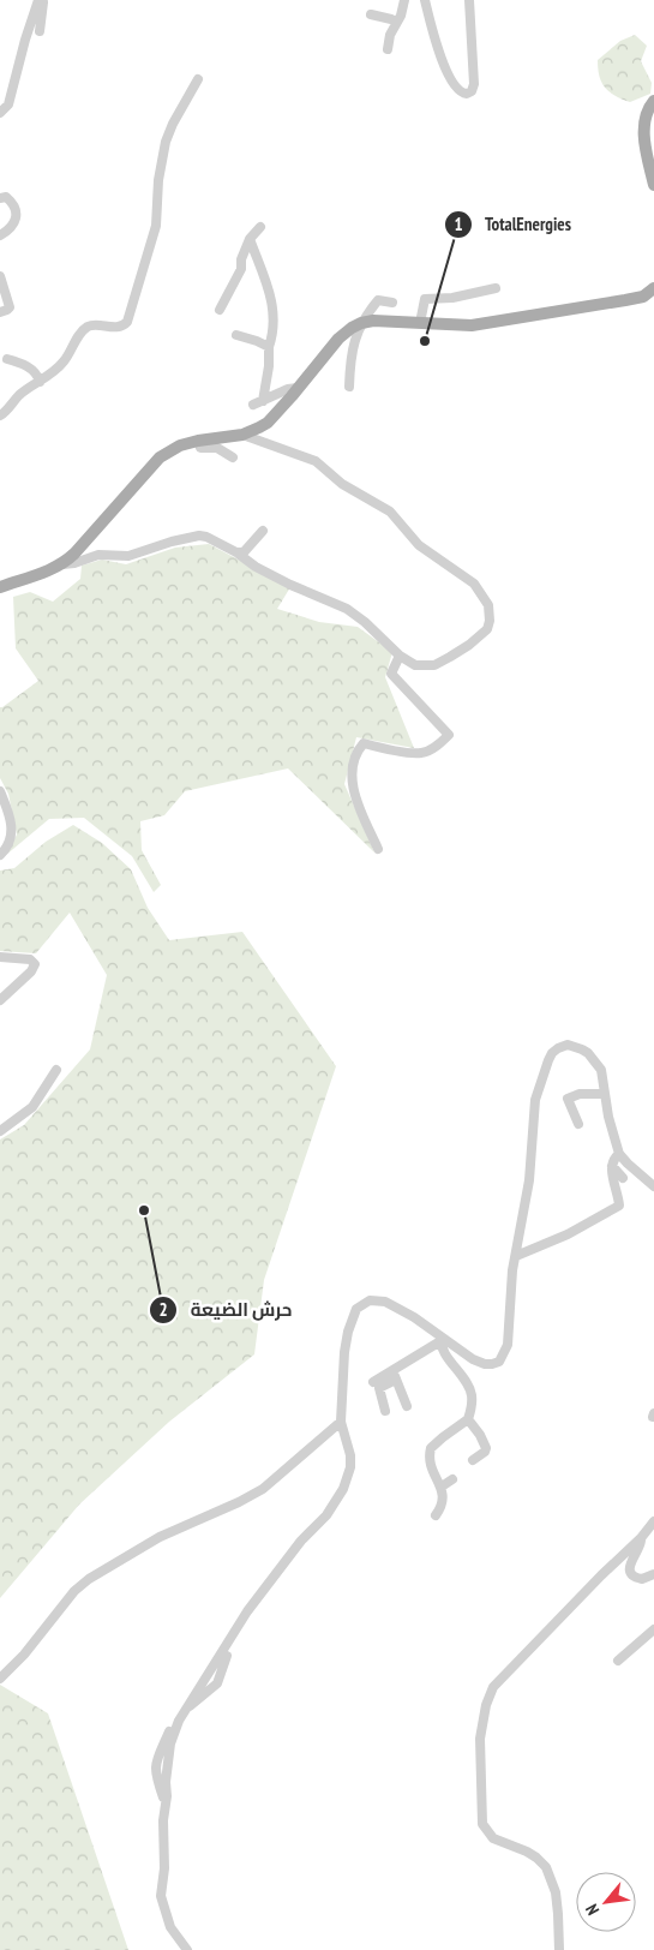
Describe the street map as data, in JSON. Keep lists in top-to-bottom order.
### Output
{
  "places": ["TotalEnergies", "حرش الضيعة"],
  "north": "bottom left"
}
